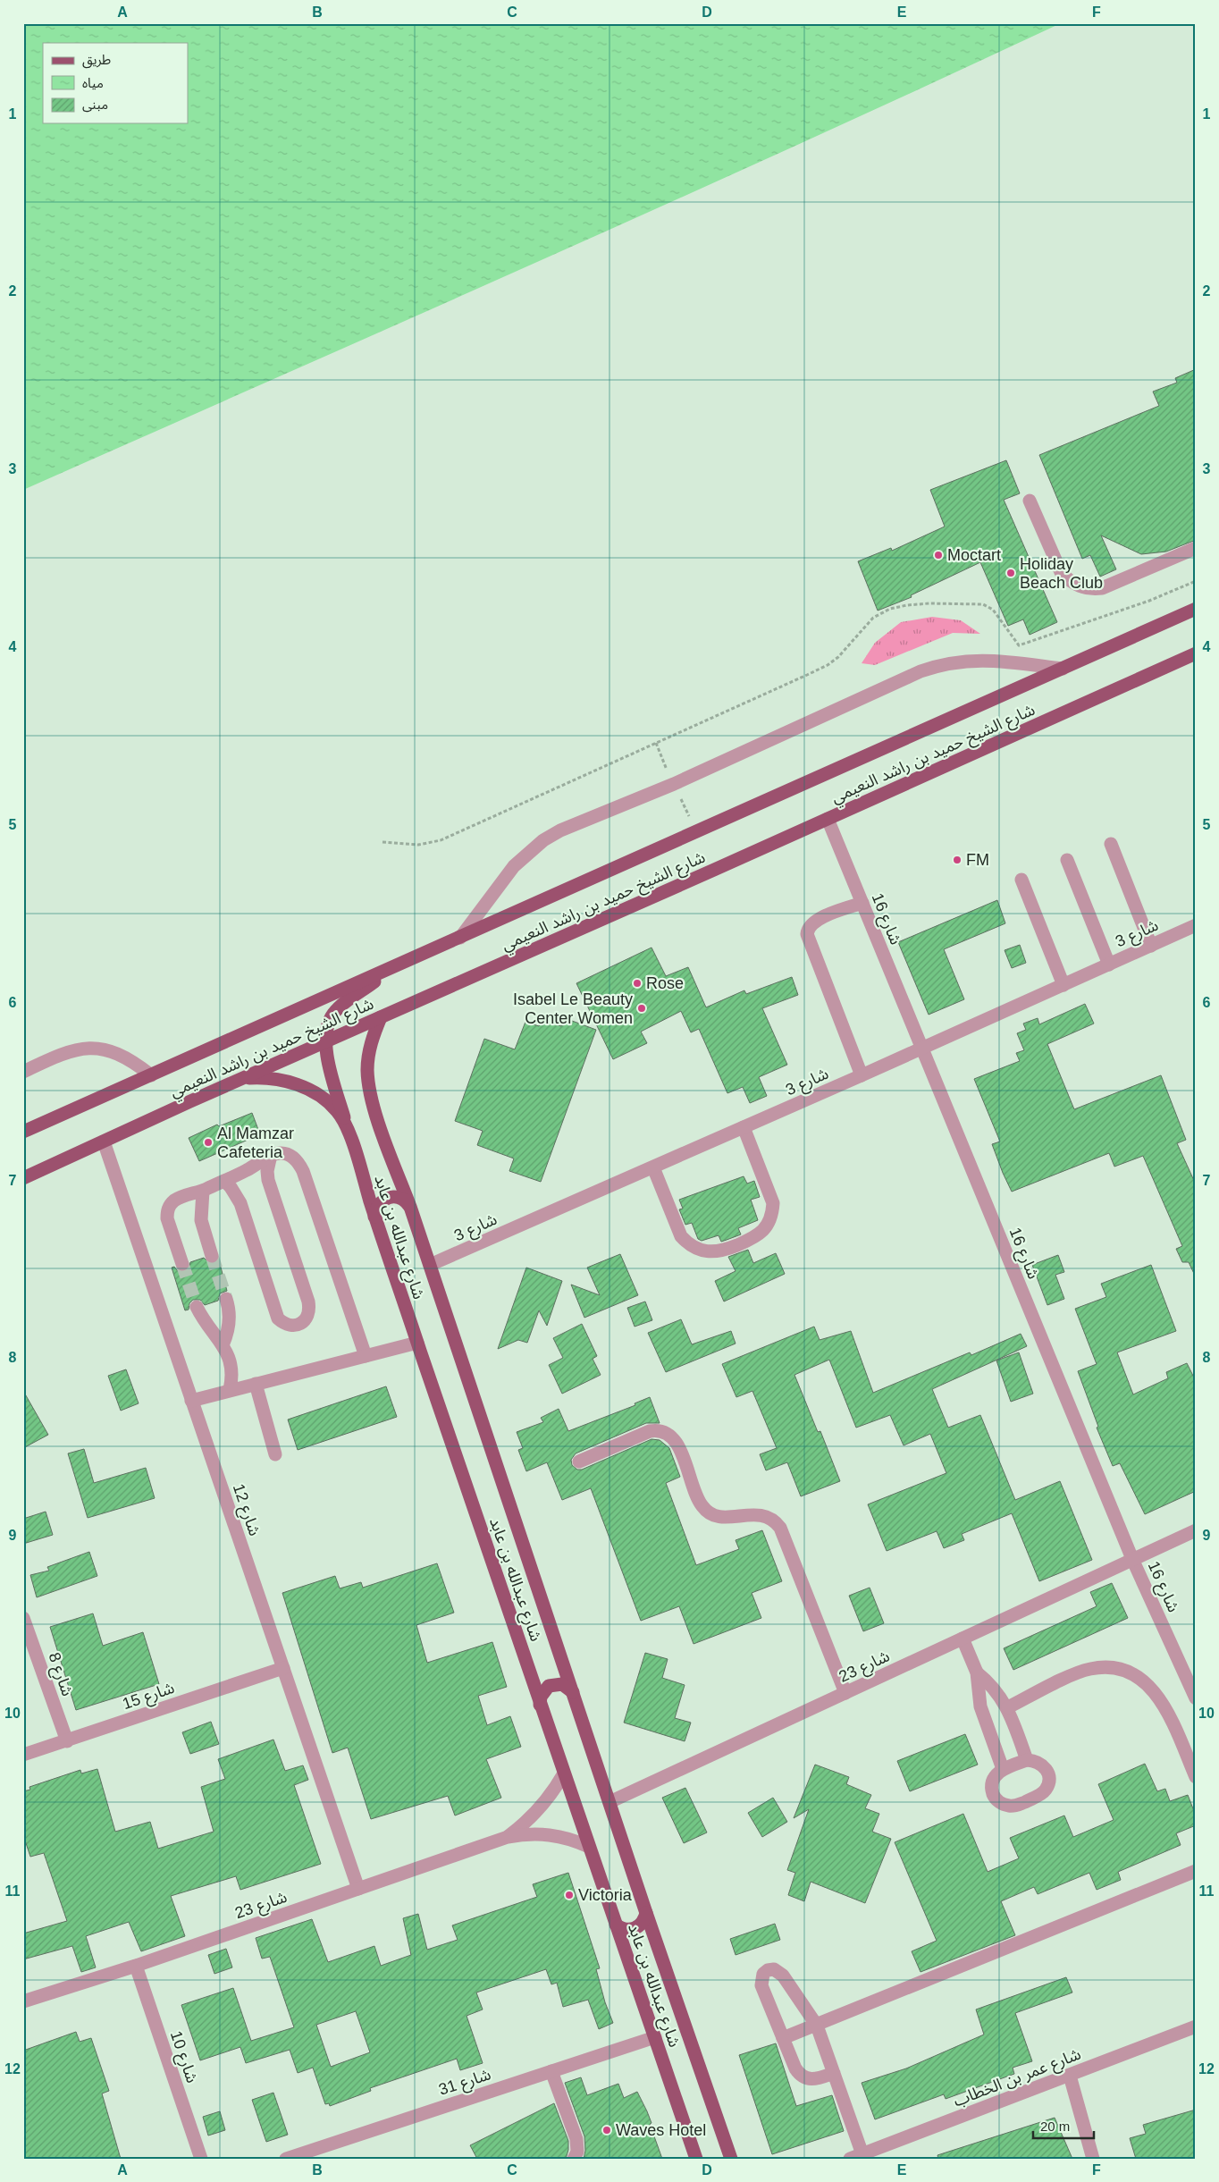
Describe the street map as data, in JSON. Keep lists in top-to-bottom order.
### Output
{
  "streets": {
    "main road": ["شارع الشيخ حميد بن راشد النعيمي", "شارع عبدالله بن عابد"],
    "street": [
      "شارع 16",
      "شارع 3",
      "شارع 12",
      "شارع 23",
      "شارع 8",
      "شارع 15",
      "شارع 10",
      "شارع عمر بن الخطاب",
      "شارع 31"
    ]
  },
  "crossings": [
    ["شارع الشيخ حميد بن راشد النعيمي", "شارع 16"],
    ["شارع الشيخ حميد بن راشد النعيمي", "شارع عبدالله بن عابد"],
    ["شارع الشيخ حميد بن راشد النعيمي", "شارع 12"],
    ["شارع 16", "شارع 3"],
    ["شارع 16", "شارع 23"],
    ["شارع 3", "شارع عبدالله بن عابد"],
    ["شارع عبدالله بن عابد", "شارع 23"],
    ["شارع عبدالله بن عابد", "شارع 31"],
    ["شارع 12", "شارع 23"],
    ["شارع 12", "شارع 15"],
    ["شارع 23", "شارع 10"],
    ["شارع 8", "شارع 15"]
  ],
  "places": [
    "Moctart",
    "Holiday Beach Club",
    "FM",
    "Rose",
    "Isabel Le Beauty Center Women",
    "Al Mamzar Cafeteria",
    "Victoria",
    "Waves Hotel"
  ],
  "legend": ["طريق", "مياه", "مبنى"],
  "scale_bar": "20 m",
  "grid": {
    "columns": [
      "A",
      "B",
      "C",
      "D",
      "E",
      "F"
    ],
    "rows": [
      "1",
      "2",
      "3",
      "4",
      "5",
      "6",
      "7",
      "8",
      "9",
      "10",
      "11",
      "12"
    ]
  }
}
